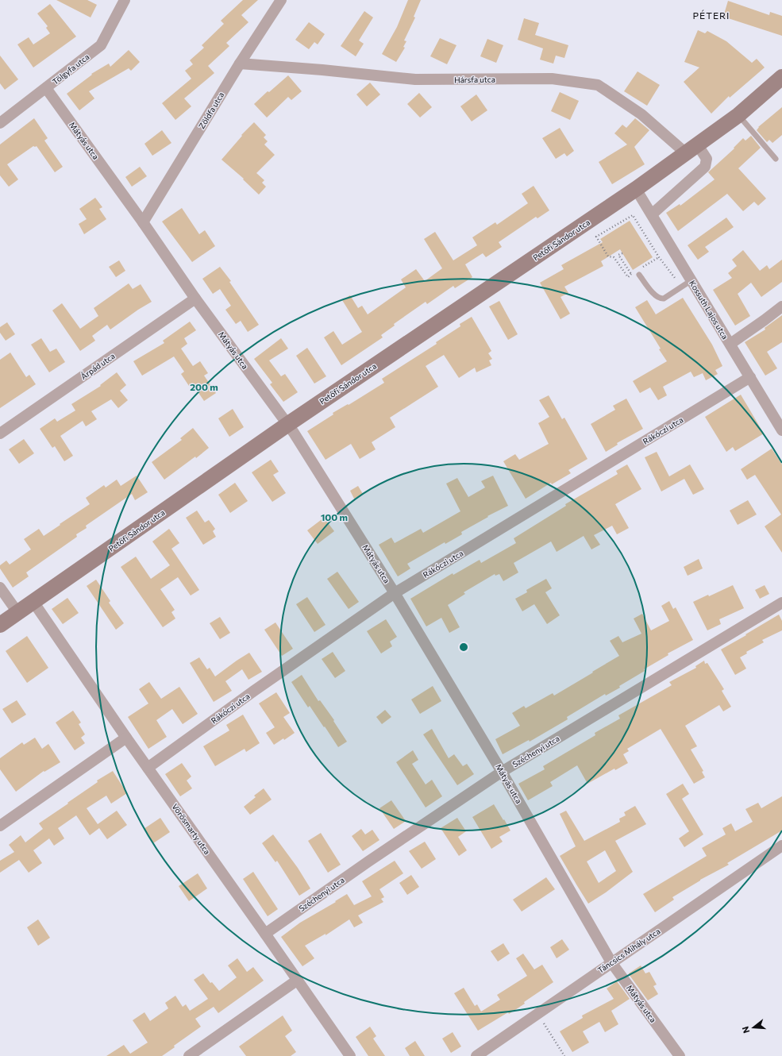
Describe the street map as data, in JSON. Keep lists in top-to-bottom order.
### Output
{
  "streets": {
    "main road": ["Petőfi Sándor utca"],
    "street": [
      "Tölgyfa utca",
      "Hársfa utca",
      "Zöldfa utca",
      "Mátyás utca",
      "Kossuth Lajos utca",
      "Árpád utca",
      "Rákóczi utca",
      "Széchenyi utca",
      "Vörösmarty utca",
      "Táncsics Mihály utca"
    ]
  },
  "crossings": [
    ["Tölgyfa utca", "Mátyás utca"],
    ["Hársfa utca", "Zöldfa utca"],
    ["Hársfa utca", "Petőfi Sándor utca"],
    ["Zöldfa utca", "Mátyás utca"],
    ["Mátyás utca", "Petőfi Sándor utca"],
    ["Mátyás utca", "Árpád utca"],
    ["Mátyás utca", "Rákóczi utca"],
    ["Mátyás utca", "Széchenyi utca"],
    ["Mátyás utca", "Táncsics Mihály utca"],
    ["Petőfi Sándor utca", "Kossuth Lajos utca"],
    ["Petőfi Sándor utca", "Vörösmarty utca"],
    ["Kossuth Lajos utca", "Rákóczi utca"],
    ["Rákóczi utca", "Vörösmarty utca"],
    ["Széchenyi utca", "Vörösmarty utca"]
  ],
  "districts": ["PÉTERI"],
  "north": "left",
  "rings": ["200 m", "100 m"]
}
